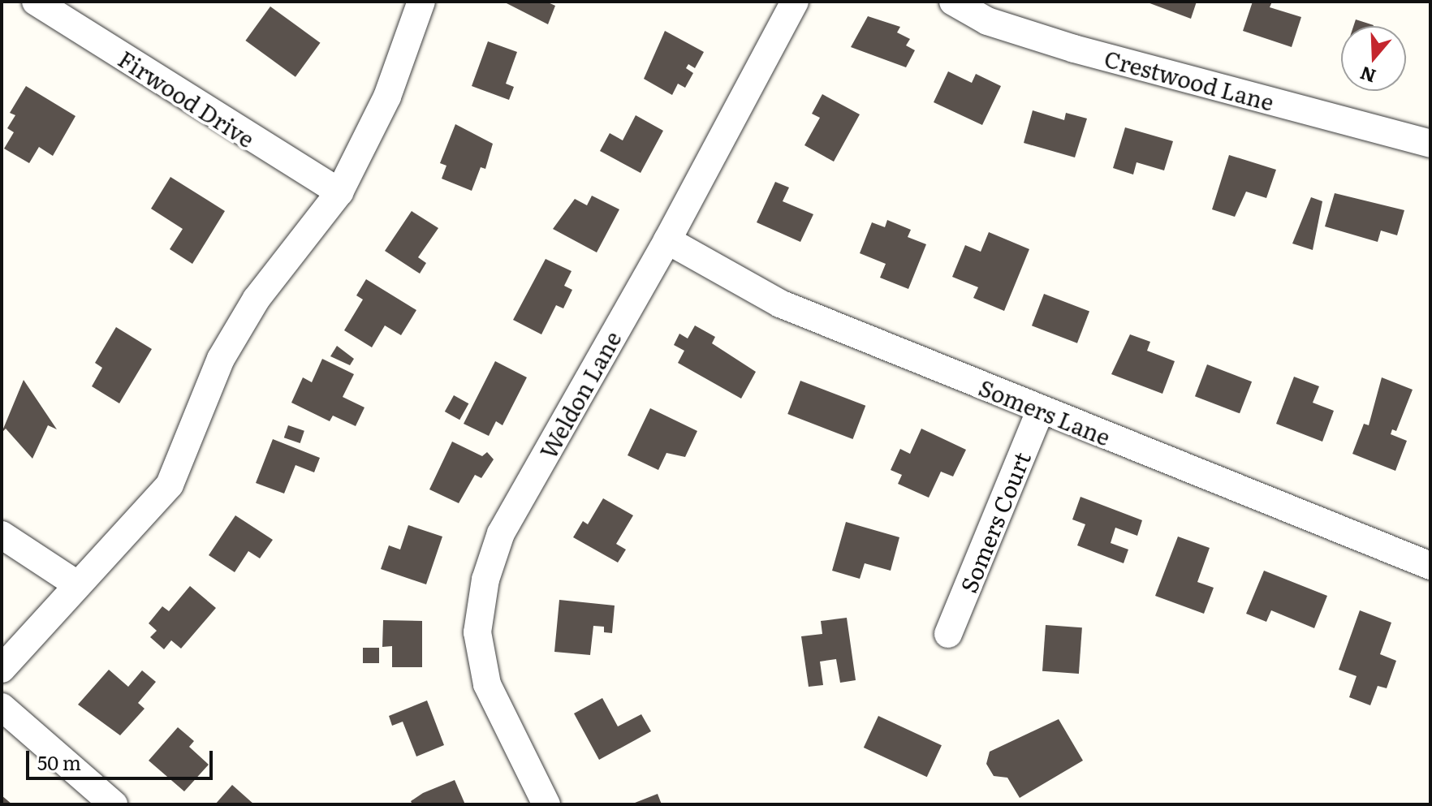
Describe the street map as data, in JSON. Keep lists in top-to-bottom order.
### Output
{
  "streets": {
    "street": [
      "Crestwood Lane",
      "Firwood Drive",
      "Weldon Lane",
      "Somers Lane",
      "Somers Court"
    ]
  },
  "crossings": [
    ["Weldon Lane", "Somers Lane"],
    ["Somers Lane", "Somers Court"]
  ],
  "scale_bar": "50 m",
  "north": "bottom"
}
